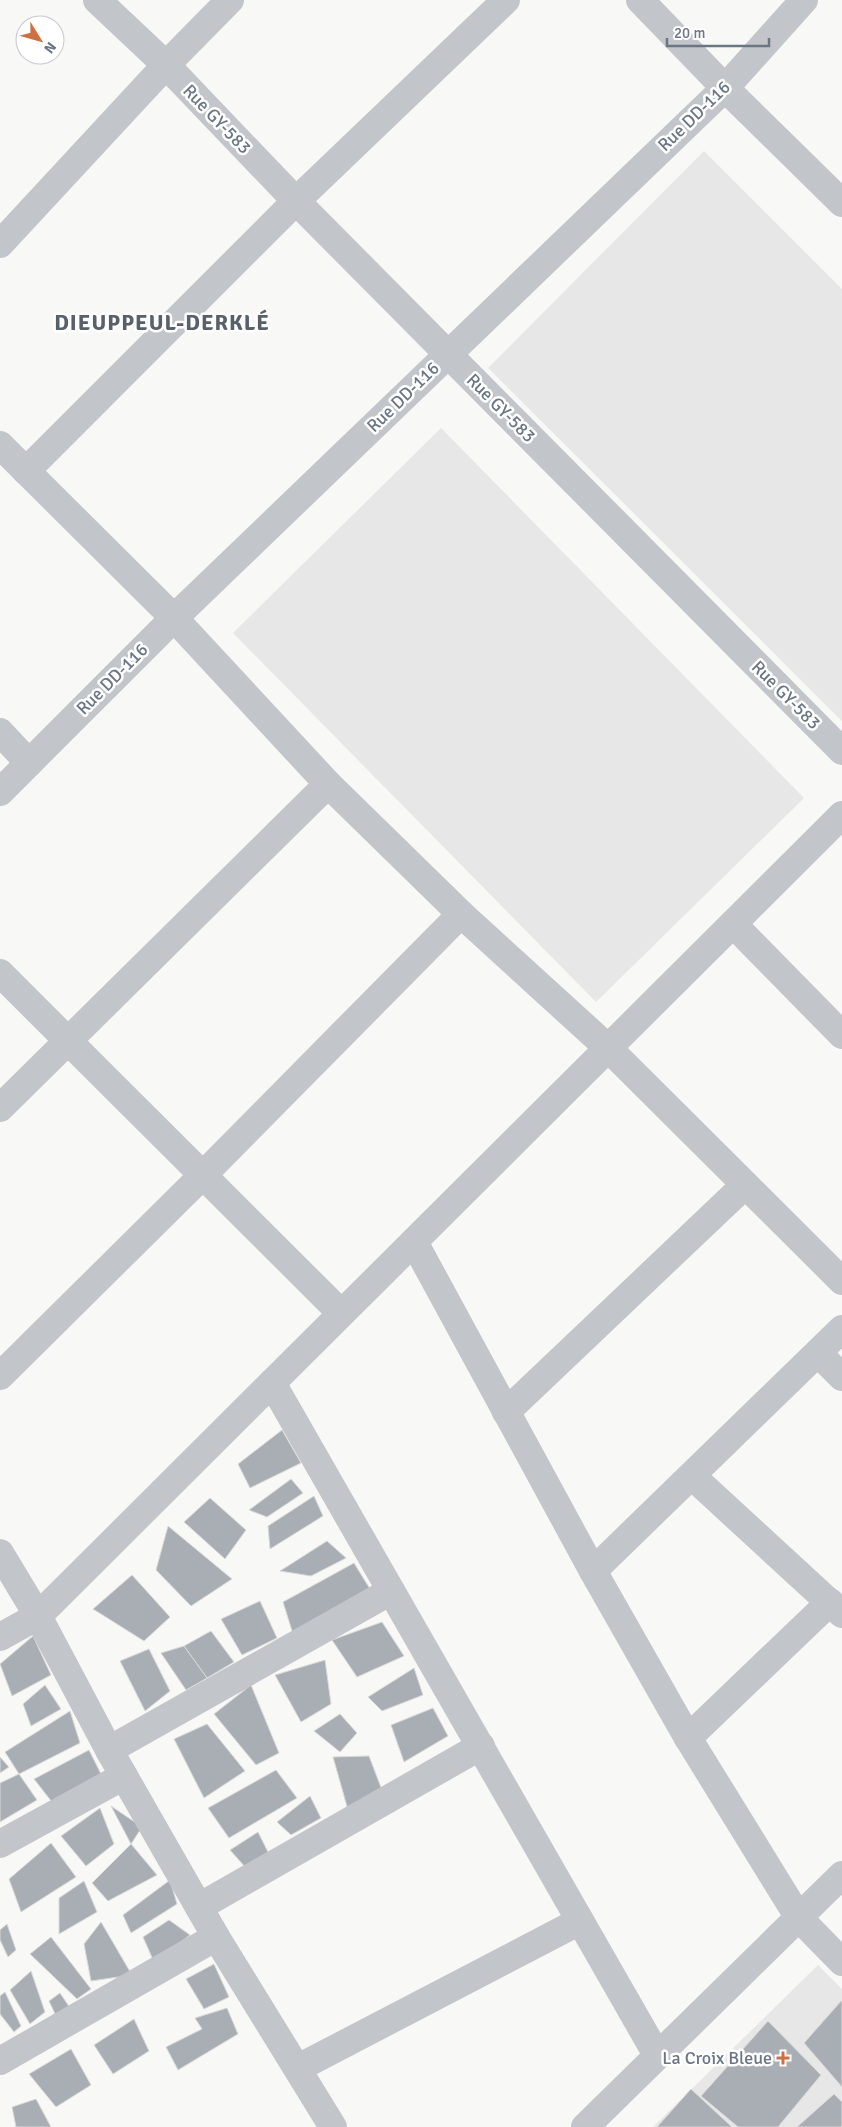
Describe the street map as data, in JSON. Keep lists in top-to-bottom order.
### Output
{
  "streets": {
    "street": ["Rue DD-116", "Rue GY-583"]
  },
  "crossings": [
    ["Rue DD-116", "Rue GY-583"]
  ],
  "districts": ["DIEUPPEUL-DERKLÉ"],
  "places": {
    "health": ["La Croix Bleue"]
  },
  "scale_bar": "20 m",
  "north": "bottom right"
}
